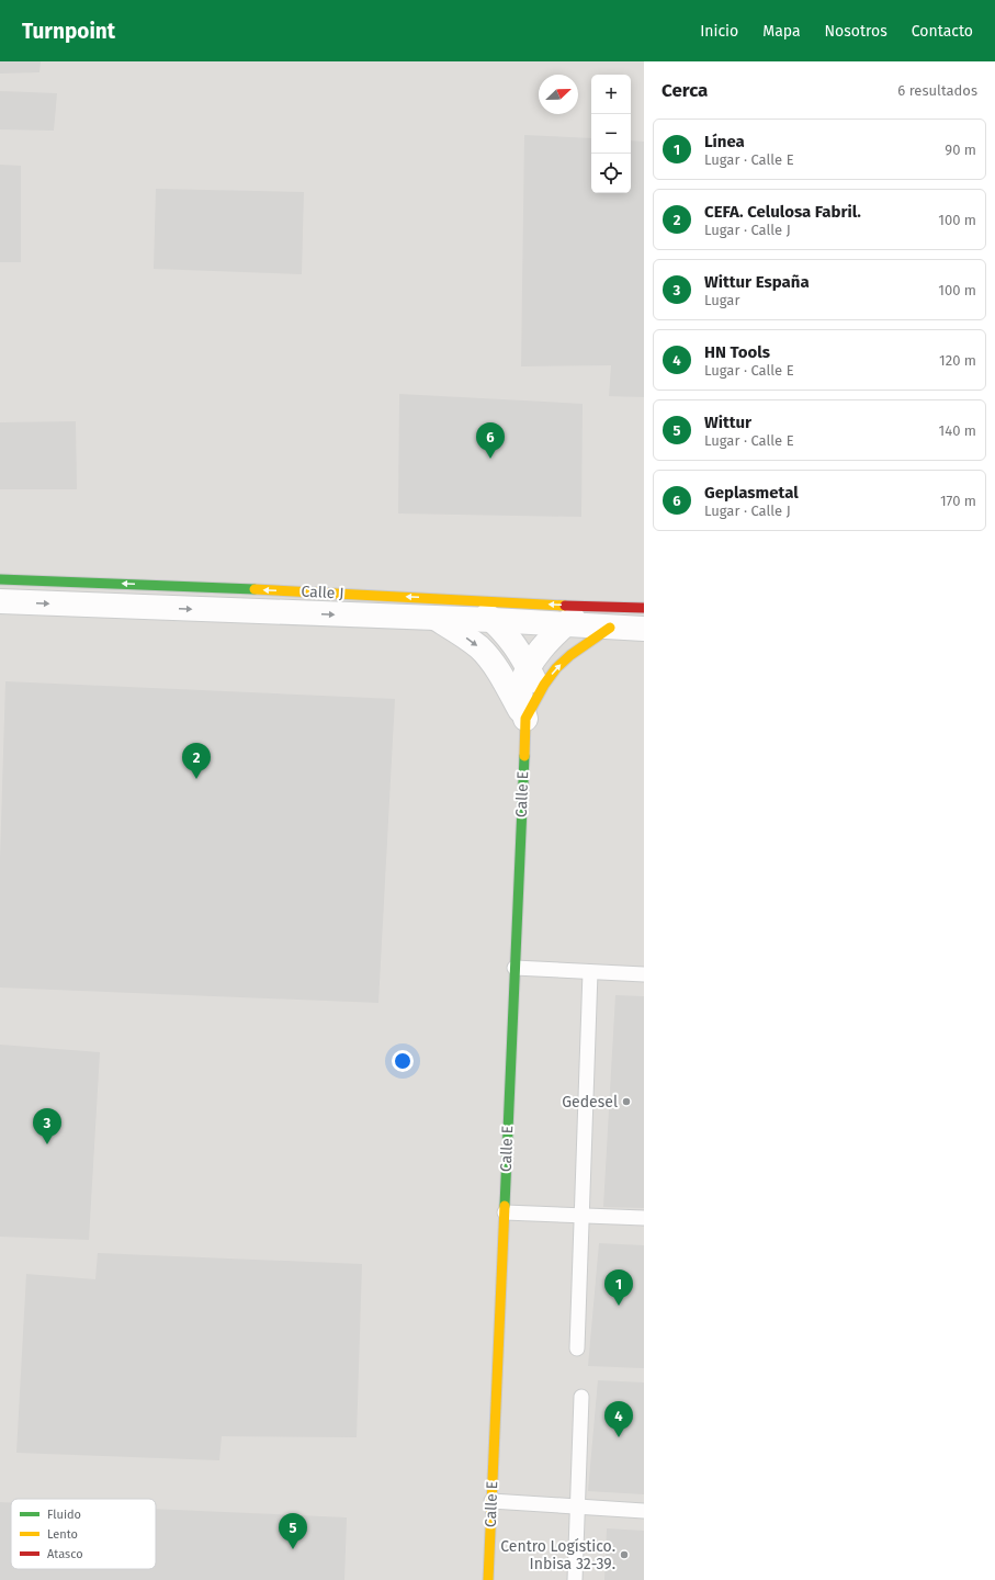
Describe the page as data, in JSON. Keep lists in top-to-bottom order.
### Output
{
  "streets": {
    "street": ["Calle J", "Calle E"]
  },
  "crossings": [
    ["Calle J", "Calle E"]
  ],
  "places": ["Gedesel", "Centro Logístico. Inbisa 32-39."],
  "legend": ["Fluido", "Lento", "Atasco"],
  "north": "top right",
  "page": {
    "header": "Turnpoint",
    "nav": [
      "Inicio",
      "Mapa",
      "Nosotros",
      "Contacto"
    ],
    "heading": ["Cerca", "6 resultados"],
    "map_buttons": ["+", "−"],
    "list": [
      {
        "mark": "1",
        "name": "Línea",
        "note": "Lugar · Calle E",
        "value": "90 m"
      },
      {
        "mark": "2",
        "name": "CEFA. Celulosa Fabril.",
        "note": "Lugar · Calle J",
        "value": "100 m"
      },
      {
        "mark": "3",
        "name": "Wittur España",
        "note": "Lugar",
        "value": "100 m"
      },
      {
        "mark": "4",
        "name": "HN Tools",
        "note": "Lugar · Calle E",
        "value": "120 m"
      },
      {
        "mark": "5",
        "name": "Wittur",
        "note": "Lugar · Calle E",
        "value": "140 m"
      },
      {
        "mark": "6",
        "name": "Geplasmetal",
        "note": "Lugar · Calle J",
        "value": "170 m"
      }
    ],
    "pins": [
      "6",
      "2",
      "3",
      "1",
      "4",
      "5"
    ]
  }
}
